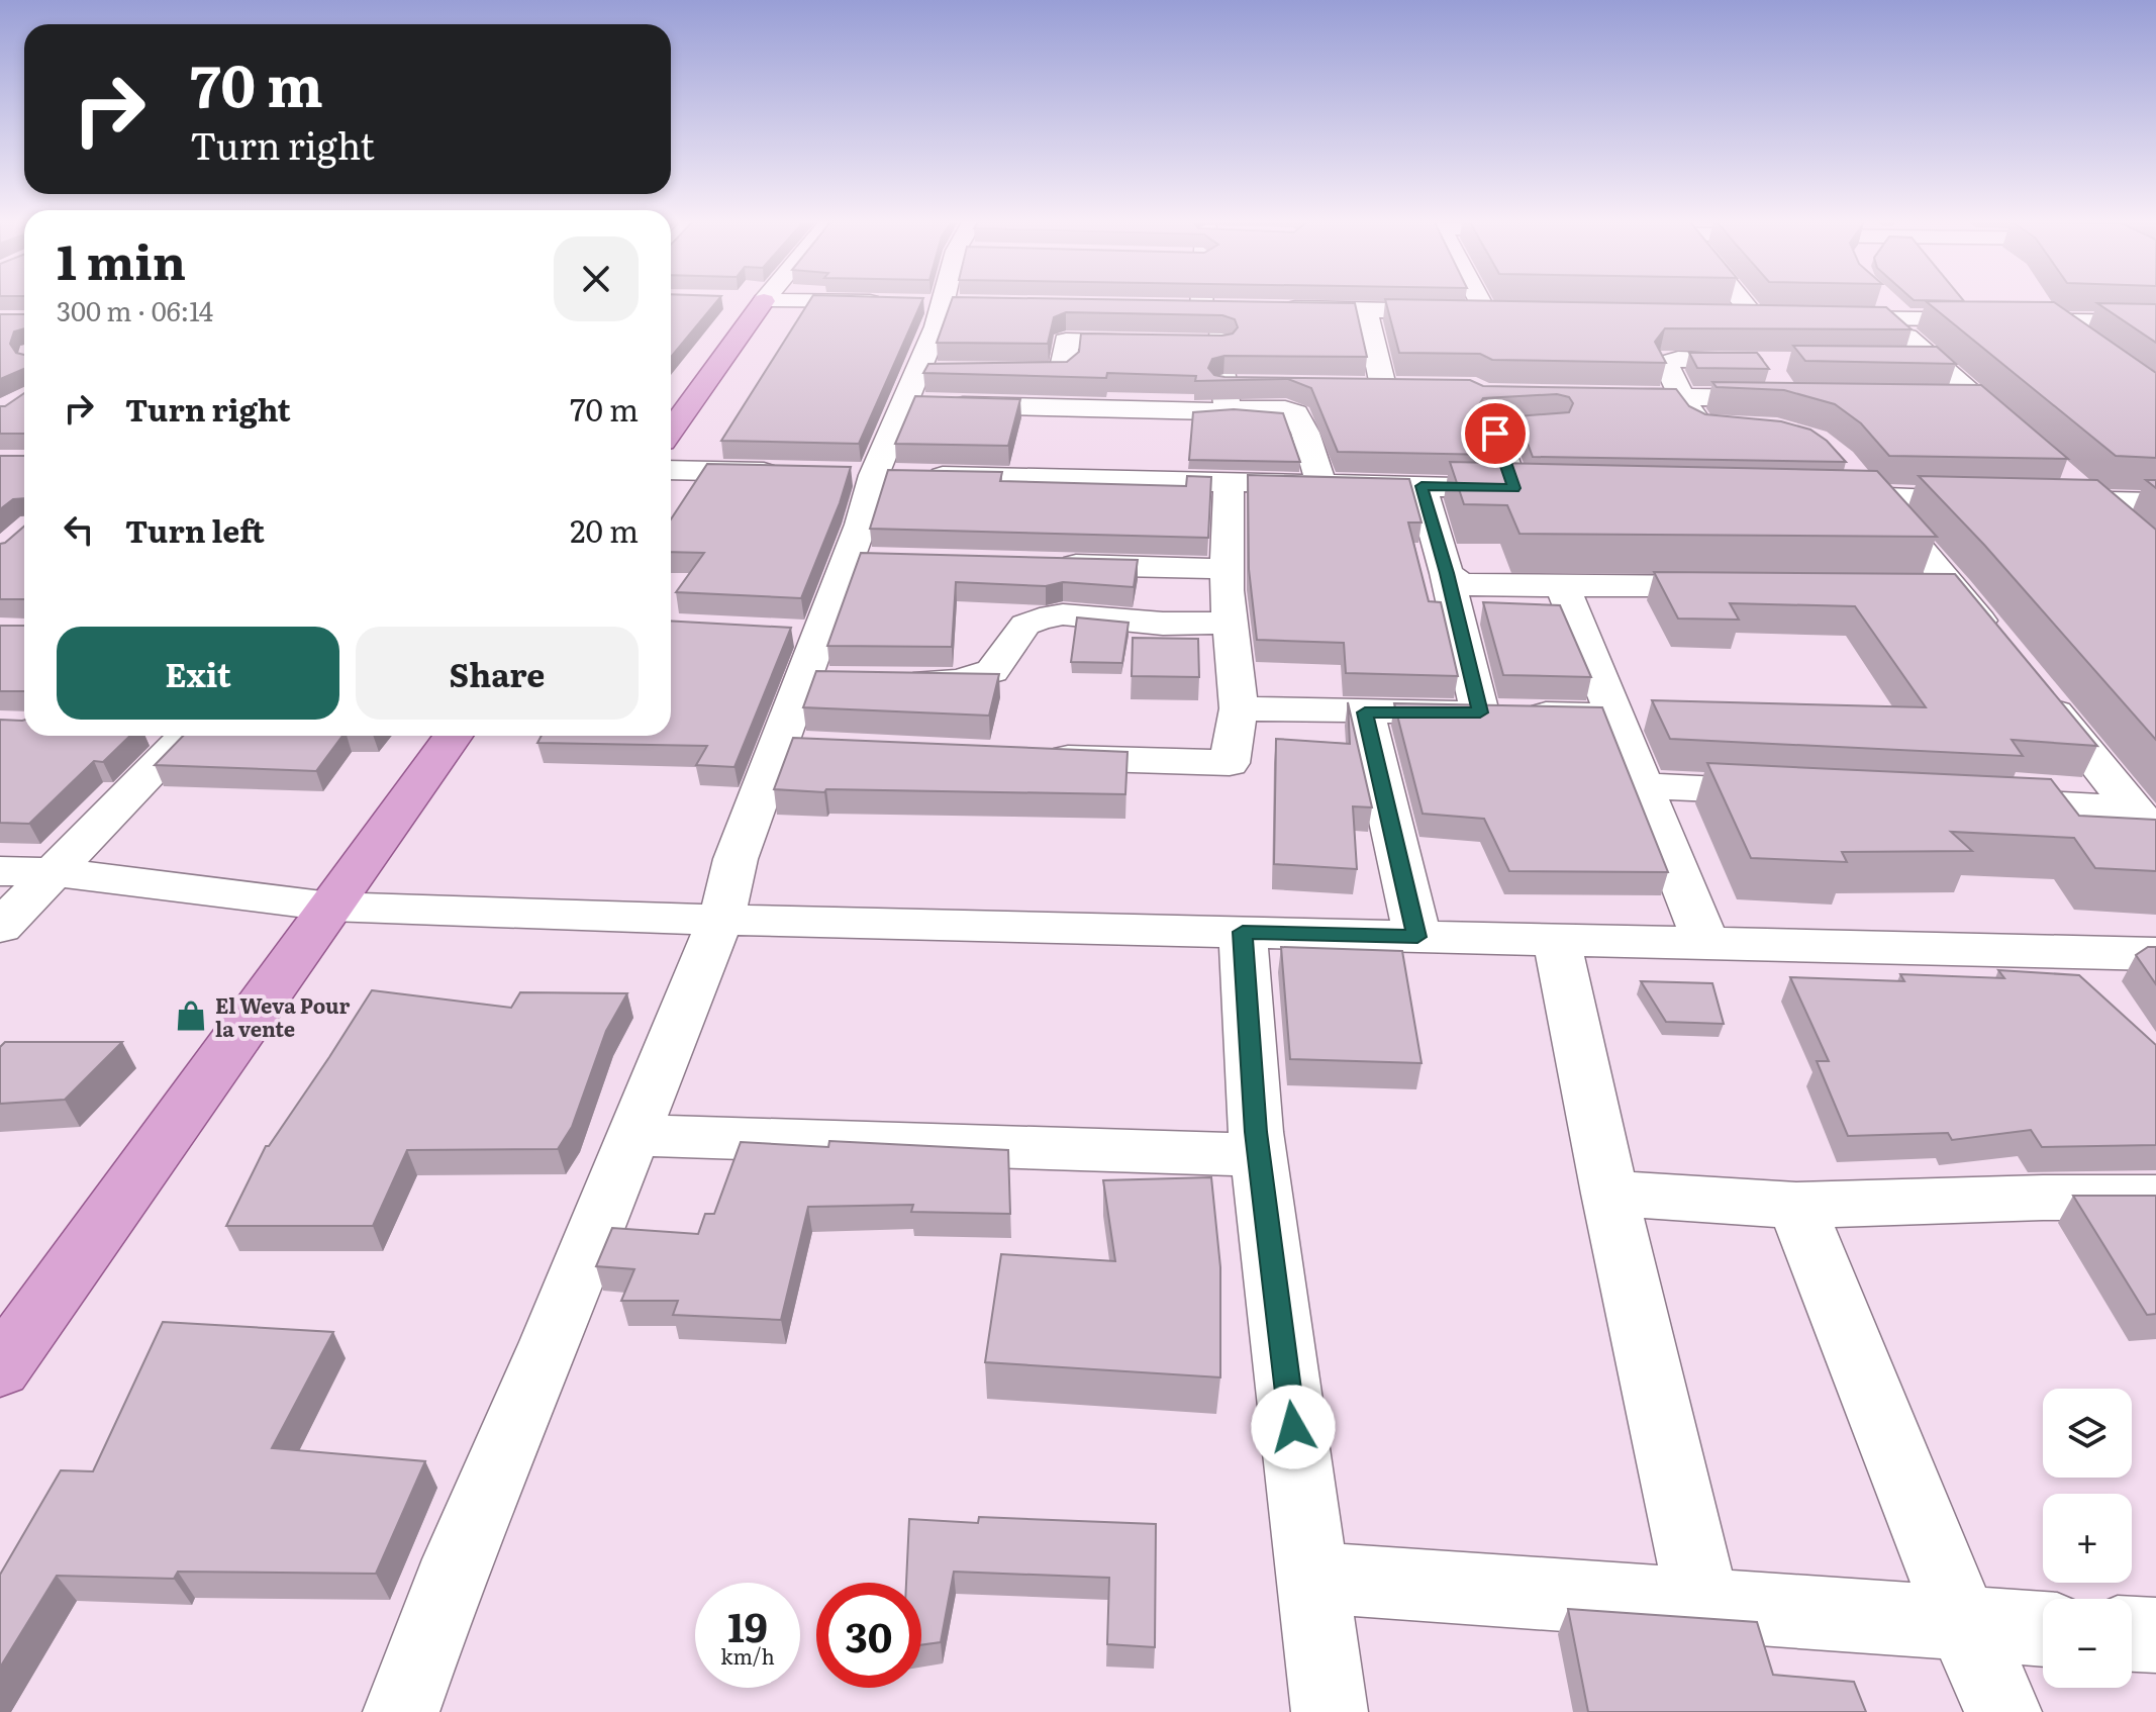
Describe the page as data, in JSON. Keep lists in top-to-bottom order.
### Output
{
  "places": {
    "shop": ["El Weva Pour la vente"]
  },
  "page": {
    "turn": ["70 m", "Turn right"],
    "heading": ["1 min", "300 m · 06:14"],
    "list": [
      {
        "name": "Turn right",
        "value": "70 m"
      },
      {
        "name": "Turn left",
        "value": "20 m"
      }
    ],
    "buttons": ["Exit", "Share"],
    "map_buttons": ["+", "−"],
    "speed": "19 km/h",
    "limit": "30"
  }
}
